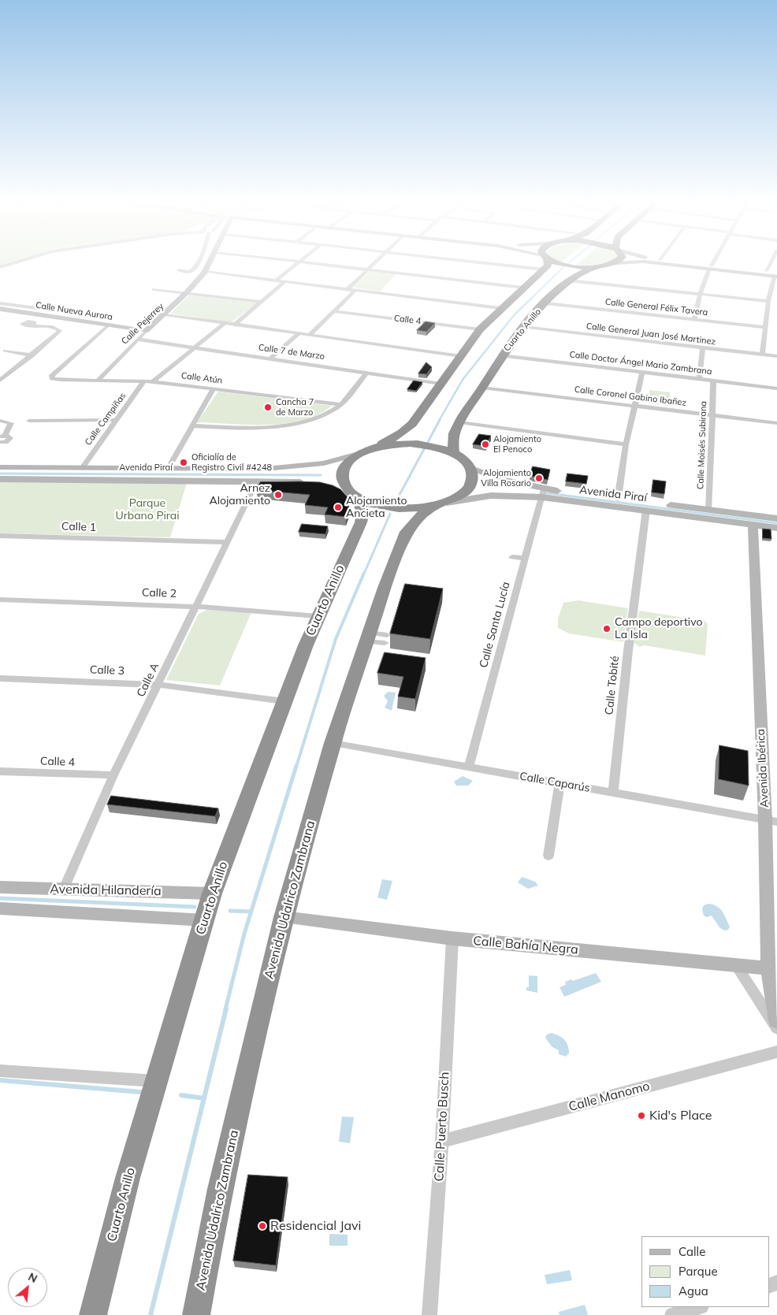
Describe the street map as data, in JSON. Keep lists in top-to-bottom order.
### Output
{
  "streets": {
    "highway": ["Cuarto Anillo", "Avenida Udalrico Zambrana"],
    "street": [
      "Calle General Félix Tavera",
      "Calle Nueva Aurora",
      "Calle 4",
      "Calle Pejerrey",
      "Calle General Juan José Martinez",
      "Calle 7 de Marzo",
      "Calle Doctor Ángel Mario Zambrana",
      "Calle Atún",
      "Calle Coronel Gabino Ibañez",
      "Calle Campiñas",
      "Calle Moisés Subirana",
      "Avenida Piraí",
      "Calle 1",
      "Calle 2",
      "Calle Santa Lucía",
      "Calle 3",
      "Calle A",
      "Calle Tobité",
      "Avenida Ibérica",
      "Calle Caparús",
      "Avenida Hilandería",
      "Calle Bahía Negra",
      "Calle Manomo",
      "Calle Puerto Busch"
    ]
  },
  "crossings": [
    ["Calle General Félix Tavera", "Cuarto Anillo"],
    ["Calle Nueva Aurora", "Calle Pejerrey"],
    ["Calle Nueva Aurora", "Calle Atún"],
    ["Calle 4", "Calle A"],
    ["Calle Pejerrey", "Calle 7 de Marzo"],
    ["Calle Pejerrey", "Calle Atún"],
    ["Cuarto Anillo", "Calle General Juan José Martinez"],
    ["Cuarto Anillo", "Calle Doctor Ángel Mario Zambrana"],
    ["Cuarto Anillo", "Calle Coronel Gabino Ibañez"],
    ["Cuarto Anillo", "Avenida Piraí"],
    ["Cuarto Anillo", "Calle 2"],
    ["Cuarto Anillo", "Calle 3"],
    ["Cuarto Anillo", "Avenida Hilandería"],
    ["Calle Doctor Ángel Mario Zambrana", "Calle Moisés Subirana"],
    ["Calle Atún", "Calle Campiñas"],
    ["Calle Coronel Gabino Ibañez", "Calle Moisés Subirana"],
    ["Calle Campiñas", "Avenida Piraí"],
    ["Calle Moisés Subirana", "Avenida Piraí"],
    ["Avenida Piraí", "Calle Santa Lucía"],
    ["Avenida Piraí", "Calle A"],
    ["Avenida Piraí", "Calle Tobité"],
    ["Avenida Piraí", "Avenida Ibérica"],
    ["Avenida Piraí", "Avenida Udalrico Zambrana"],
    ["Calle 1", "Calle A"],
    ["Calle 2", "Calle A"],
    ["Calle Santa Lucía", "Calle Caparús"],
    ["Calle 3", "Calle A"],
    ["Calle A", "Avenida Hilandería"],
    ["Calle Tobité", "Calle Caparús"],
    ["Avenida Ibérica", "Calle Caparús"],
    ["Avenida Ibérica", "Calle Bahía Negra"],
    ["Calle Caparús", "Avenida Udalrico Zambrana"],
    ["Avenida Udalrico Zambrana", "Calle Bahía Negra"],
    ["Calle Bahía Negra", "Calle Puerto Busch"],
    ["Calle Manomo", "Calle Puerto Busch"]
  ],
  "parks": ["Parque Urbano Pirai"],
  "places": [
    "Cancha 7 de Marzo",
    "Alojamiento El Penoco",
    "Oficialía de Registro Civil #4248",
    "Alojamiento Villa Rosario",
    "Arnez Alojamiento",
    "Alojamiento Ancieta",
    "Campo deportivo La Isla",
    "Kid's Place",
    "Residencial Javi"
  ],
  "legend": ["Calle", "Parque", "Agua"],
  "north": "top right"
}
